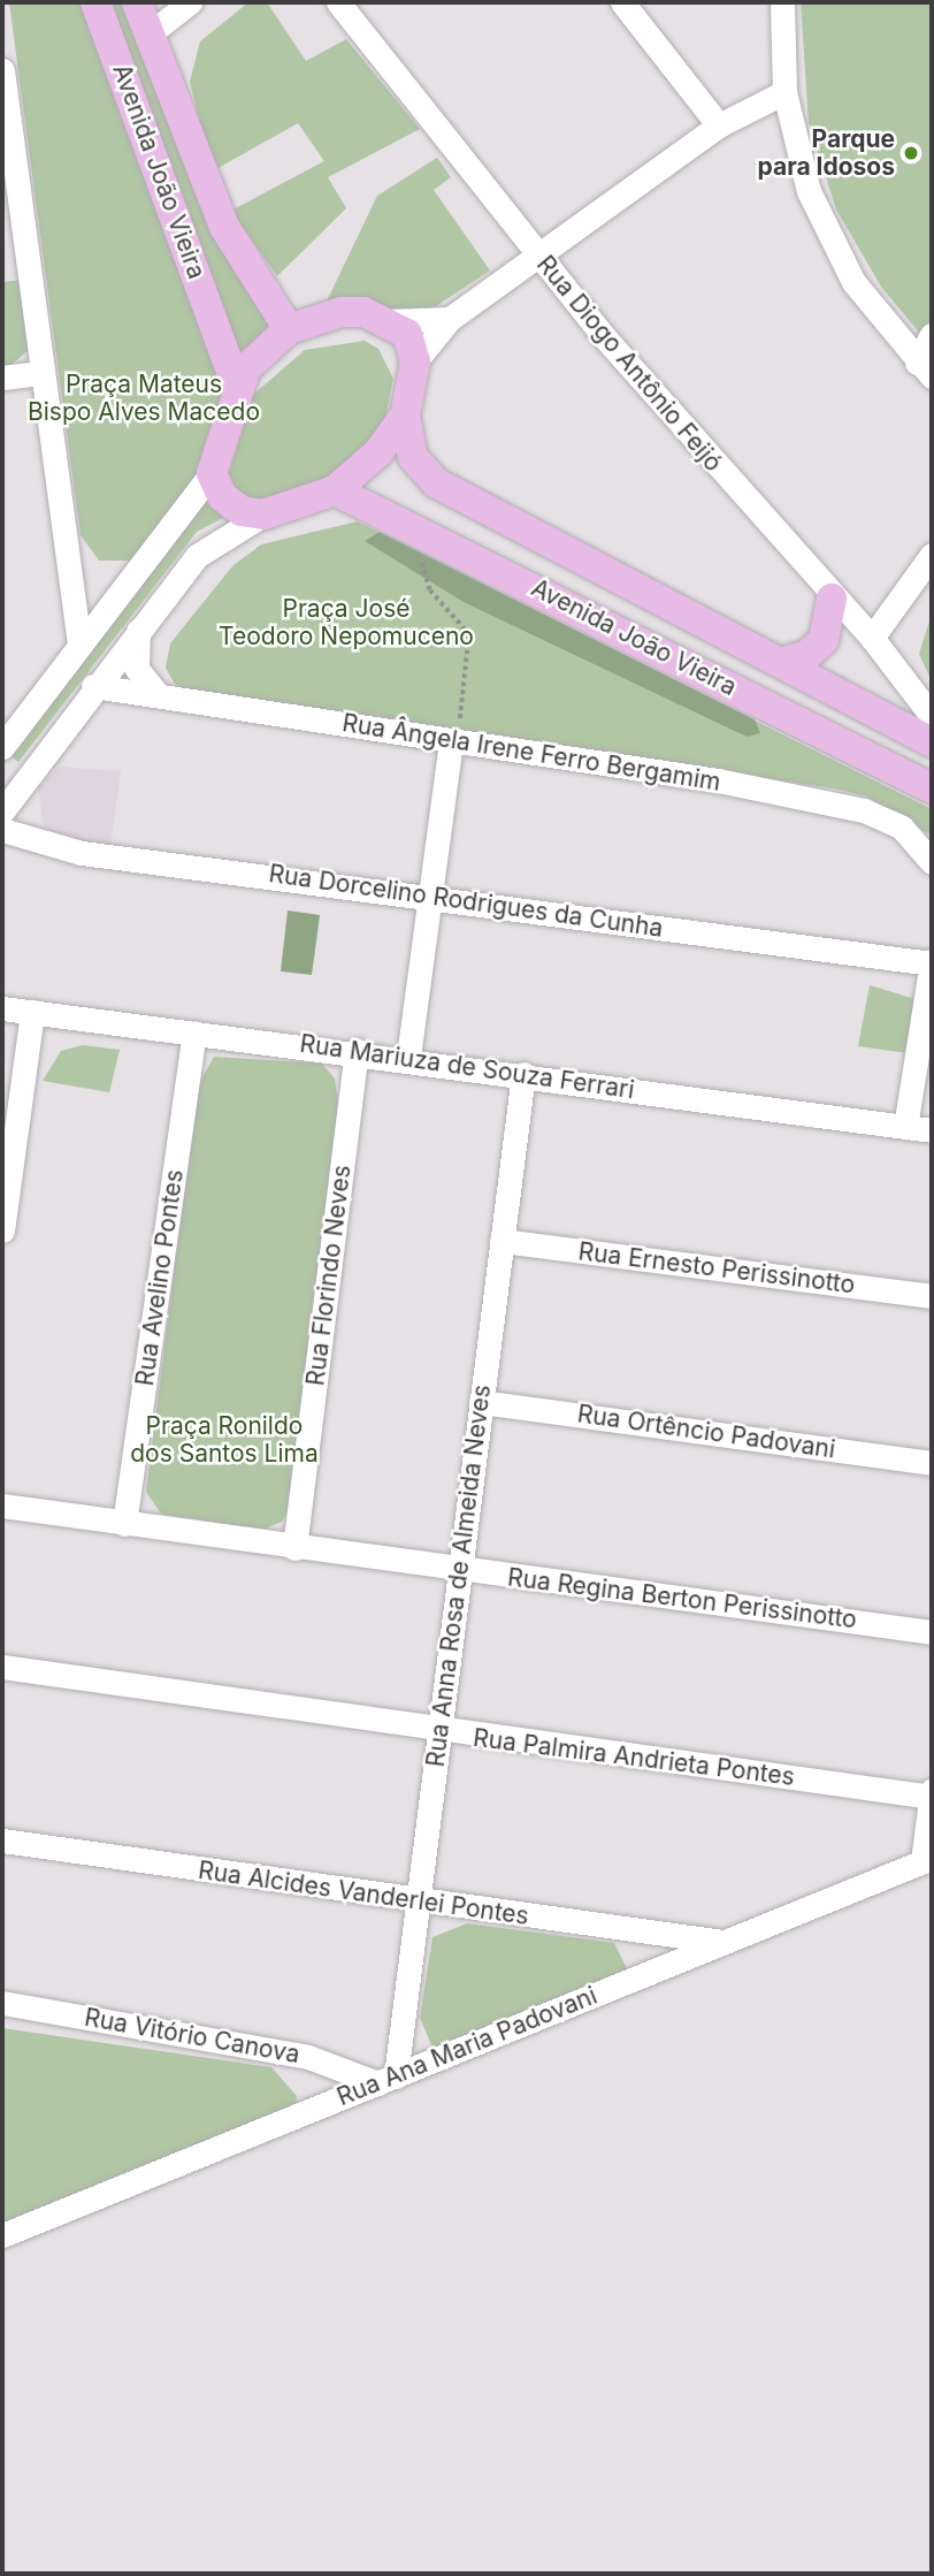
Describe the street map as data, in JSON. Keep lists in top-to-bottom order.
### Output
{
  "streets": {
    "main road": ["Avenida João Vieira"],
    "street": [
      "Rua Diogo Antônio Feijó",
      "Rua Ângela Irene Ferro Bergamim",
      "Rua Dorcelino Rodrigues da Cunha",
      "Rua Mariuza de Souza Ferrari",
      "Rua Ernesto Perissinotto",
      "Rua Florindo Neves",
      "Rua Avelino Pontes",
      "Rua Ortêncio Padovani",
      "Rua Anna Rosa de Almeida Neves",
      "Rua Regina Berton Perissinotto",
      "Rua Palmira Andrieta Pontes",
      "Rua Alcides Vanderlei Pontes",
      "Rua Vitório Canova",
      "Rua Ana Maria Padovani"
    ]
  },
  "crossings": [
    ["Rua Mariuza de Souza Ferrari", "Rua Florindo Neves"],
    ["Rua Mariuza de Souza Ferrari", "Rua Avelino Pontes"],
    ["Rua Mariuza de Souza Ferrari", "Rua Anna Rosa de Almeida Neves"],
    ["Rua Ernesto Perissinotto", "Rua Anna Rosa de Almeida Neves"],
    ["Rua Florindo Neves", "Rua Regina Berton Perissinotto"],
    ["Rua Avelino Pontes", "Rua Regina Berton Perissinotto"],
    ["Rua Ortêncio Padovani", "Rua Anna Rosa de Almeida Neves"],
    ["Rua Anna Rosa de Almeida Neves", "Rua Regina Berton Perissinotto"],
    ["Rua Anna Rosa de Almeida Neves", "Rua Palmira Andrieta Pontes"],
    ["Rua Anna Rosa de Almeida Neves", "Rua Alcides Vanderlei Pontes"],
    ["Rua Anna Rosa de Almeida Neves", "Rua Vitório Canova"],
    ["Rua Anna Rosa de Almeida Neves", "Rua Ana Maria Padovani"],
    ["Rua Alcides Vanderlei Pontes", "Rua Ana Maria Padovani"],
    ["Rua Vitório Canova", "Rua Ana Maria Padovani"]
  ],
  "parks": ["Praça Mateus Bispo Alves Macedo", "Praça José Teodoro Nepomuceno", "Praça Ronildo dos Santos Lima"],
  "places": ["Parque para Idosos"]
}
